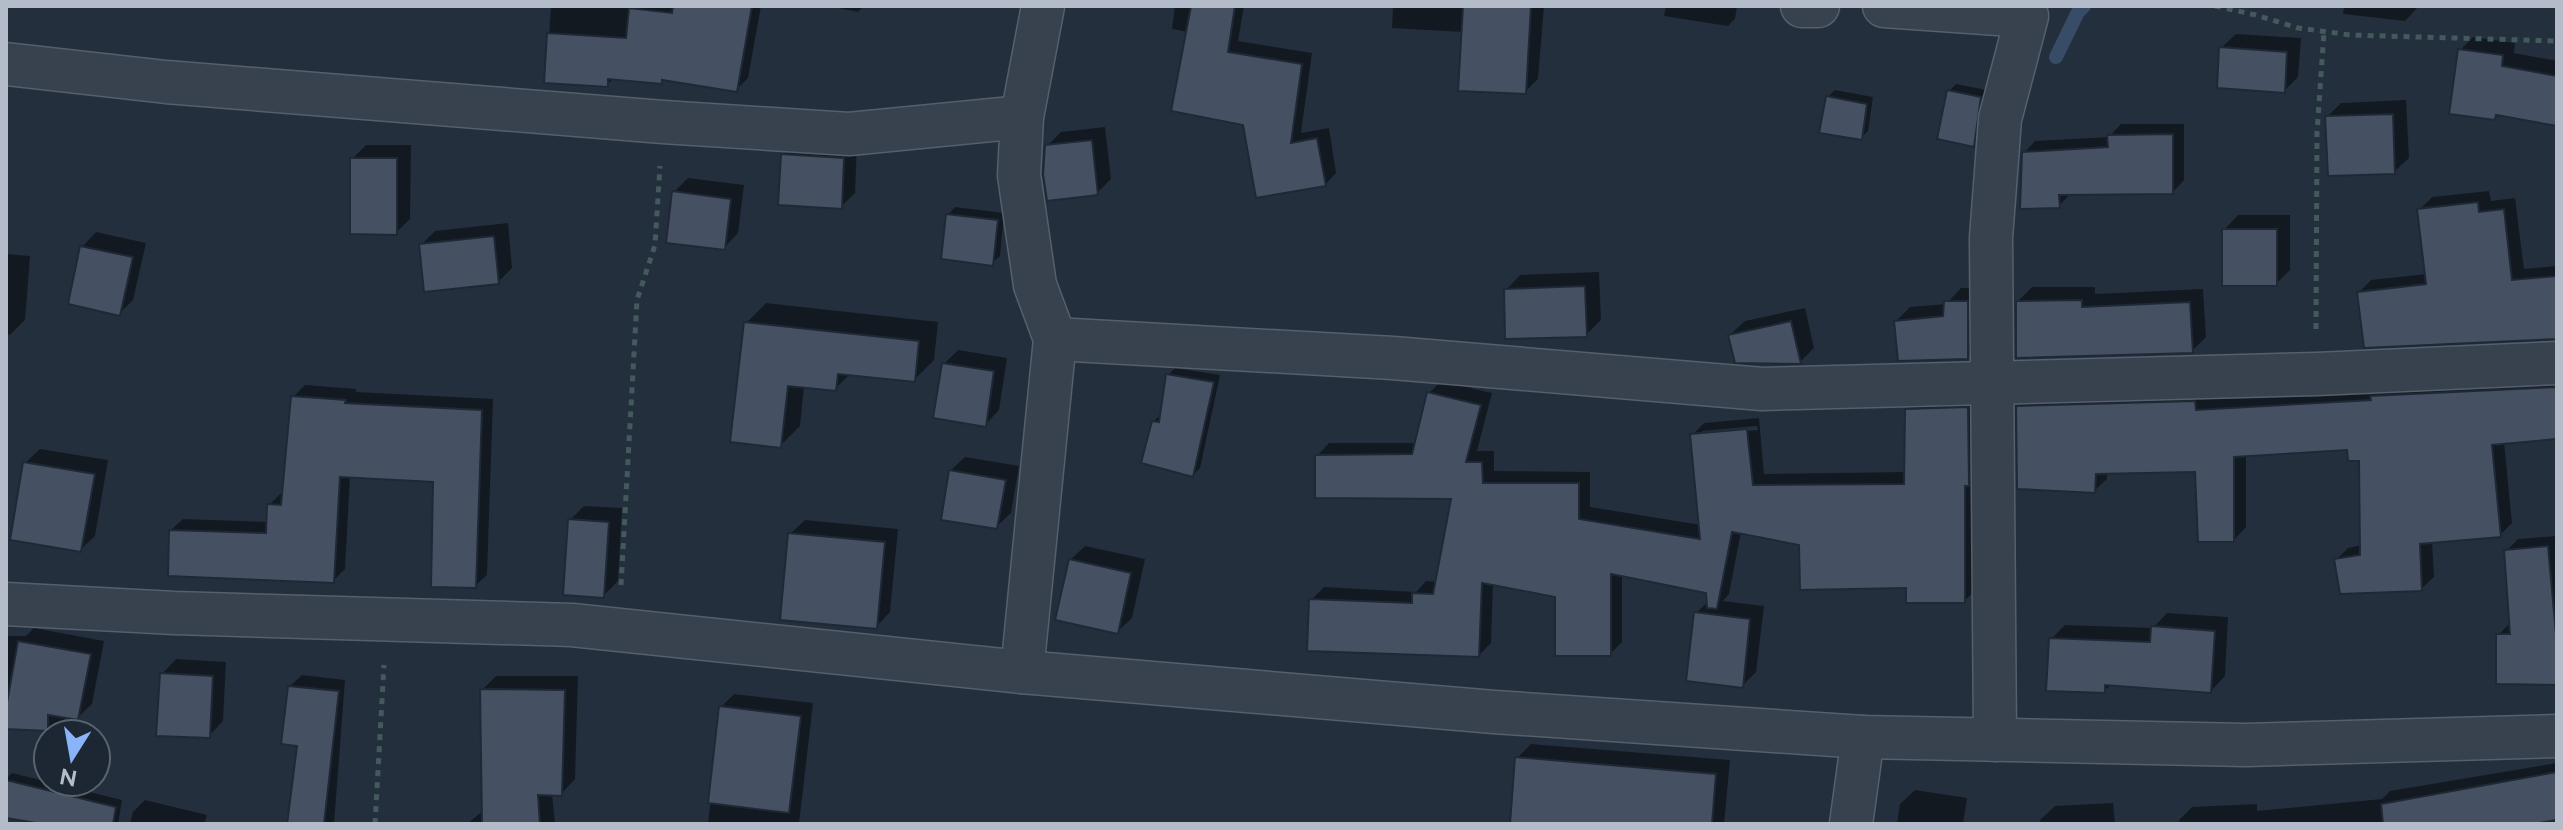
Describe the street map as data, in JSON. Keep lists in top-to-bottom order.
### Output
{
  "north": "bottom"
}
